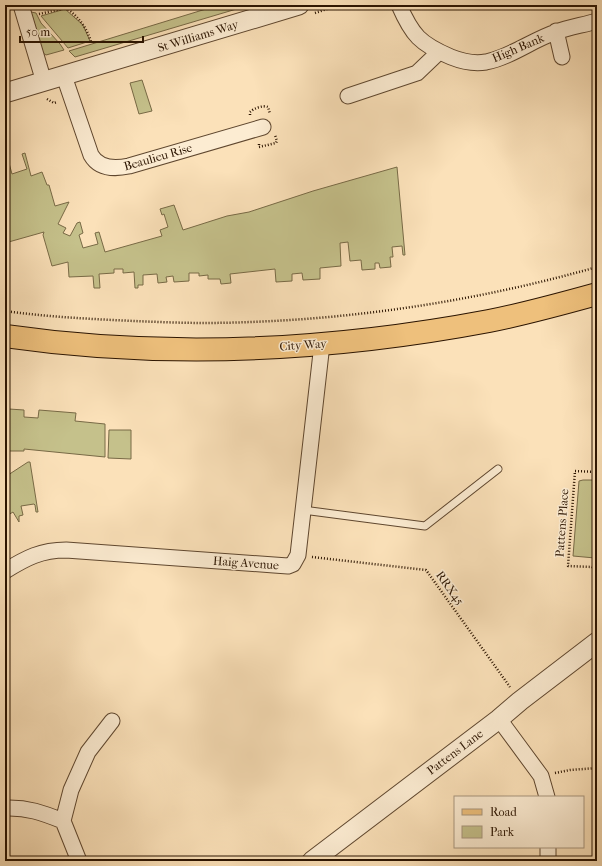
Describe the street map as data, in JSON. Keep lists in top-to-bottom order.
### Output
{
  "streets": {
    "main road": ["City Way"],
    "street": [
      "St Williams Way",
      "High Bank",
      "Beaulieu Rise",
      "Haig Avenue",
      "Pattens Lane"
    ],
    "path": ["Pattens Place", "RRX45"]
  },
  "crossings": [
    ["St Williams Way", "Beaulieu Rise"],
    ["Haig Avenue", "RRX45"],
    ["RRX45", "Pattens Lane"]
  ],
  "legend": ["Road", "Park"],
  "scale_bar": "50 m"
}
